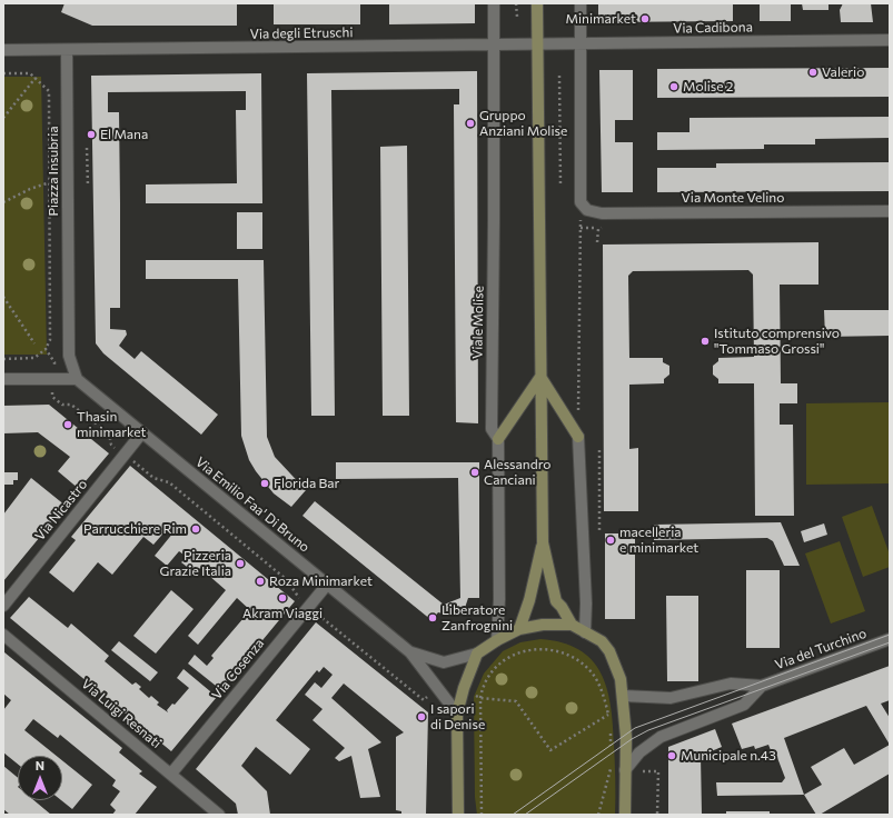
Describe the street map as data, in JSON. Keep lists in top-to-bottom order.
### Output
{
  "streets": {
    "street": [
      "Via Cadibona",
      "Via degli Etruschi",
      "Piazza Insubria",
      "Via Monte Velino",
      "Viale Molise",
      "Via Emilio Faa' Di Bruno",
      "Via Nicastro",
      "Via del Turchino",
      "Via Cosenza",
      "Via Luigi Resnati"
    ]
  },
  "crossings": [
    ["Via Cadibona", "Via degli Etruschi"],
    ["Via degli Etruschi", "Piazza Insubria"],
    ["Via degli Etruschi", "Viale Molise"],
    ["Piazza Insubria", "Via Emilio Faa' Di Bruno"],
    ["Via Emilio Faa' Di Bruno", "Via Nicastro"],
    ["Via Emilio Faa' Di Bruno", "Via Cosenza"],
    ["Via Cosenza", "Via Luigi Resnati"]
  ],
  "places": [
    "Minimarket",
    "Valerio",
    "Molise 2",
    "Gruppo Anziani Molise",
    "El Mana",
    "Istituto comprensivo \"Tommaso Grossi\"",
    "Thasin minimarket",
    "Alessandro Canciani",
    "Florida Bar",
    "Parrucchiere Rim",
    "macelleria e minimarket",
    "Pizzeria Grazie Italia",
    "Roza Minimarket",
    "Akram Viaggi",
    "Liberatore Zanfrognini",
    "I sapori di Denise",
    "Municipale n.43"
  ],
  "north": "top"
}
